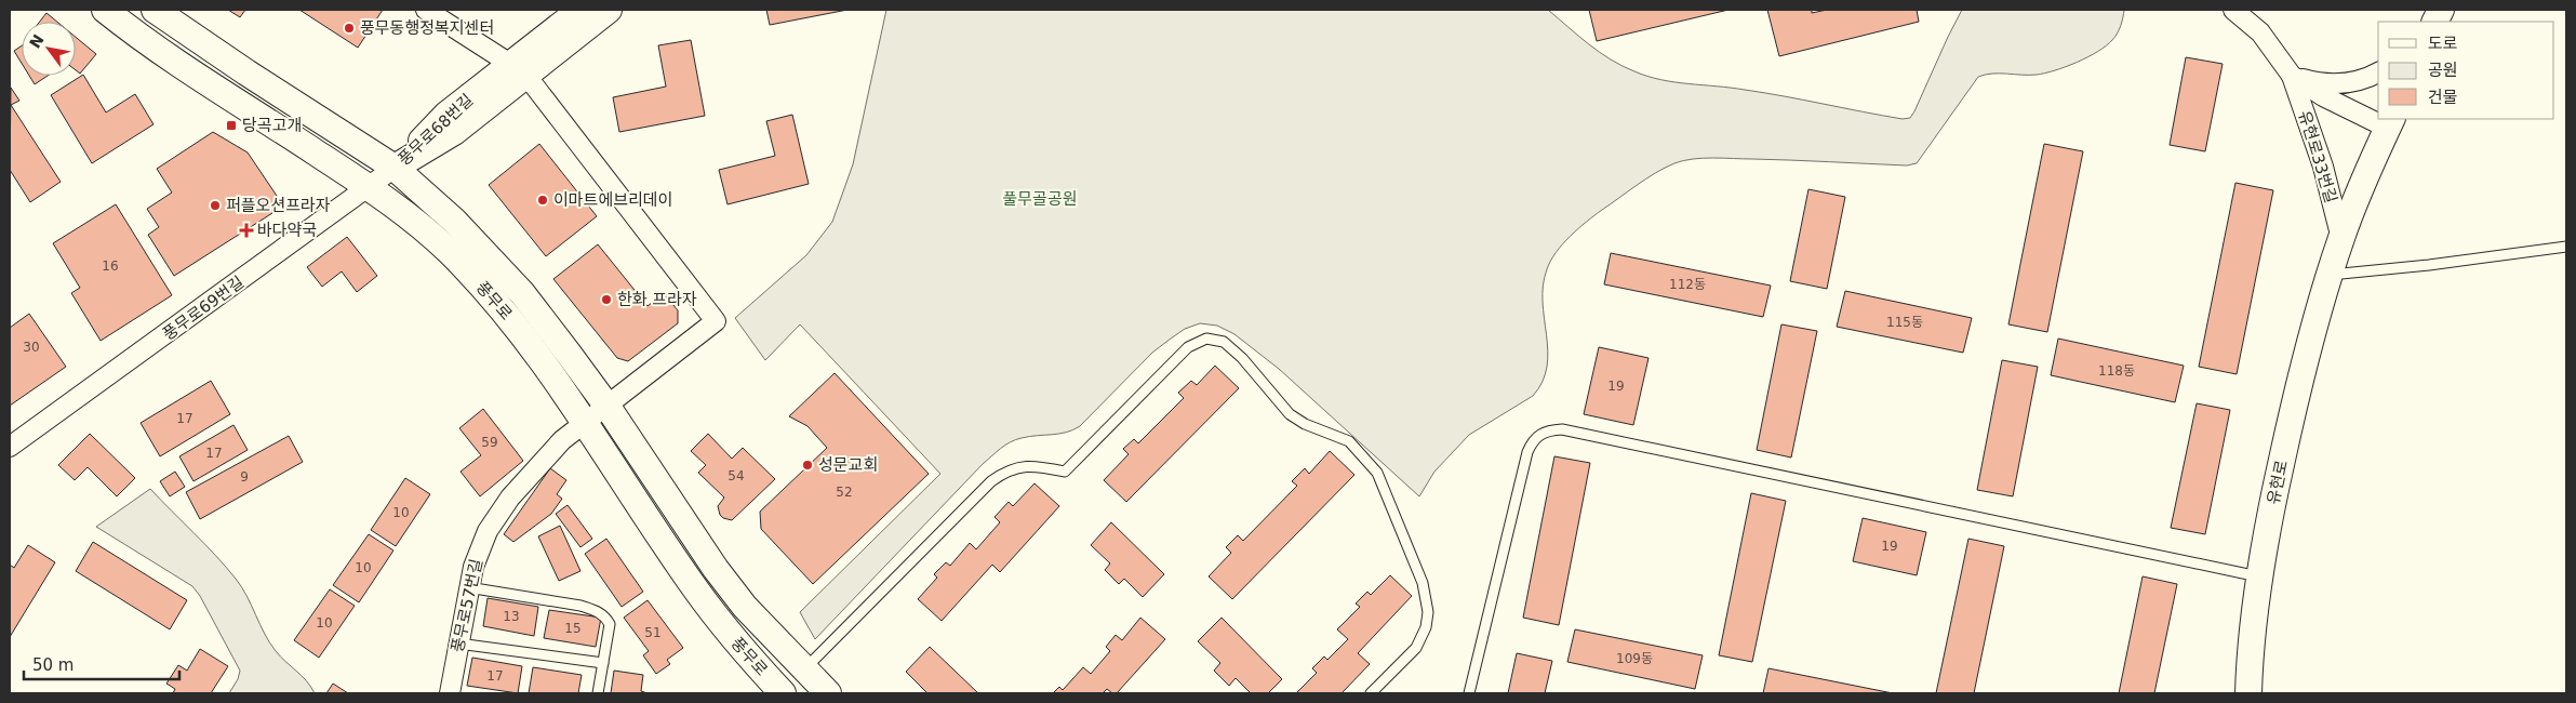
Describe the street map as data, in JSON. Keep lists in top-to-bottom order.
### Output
{
  "streets": {
    "street": [
      "풍무로68번길",
      "유현로33번길",
      "풍무로",
      "풍무로69번길",
      "유현로",
      "풍무로57번길"
    ]
  },
  "crossings": [
    ["풍무로68번길", "풍무로"],
    ["풍무로68번길", "풍무로69번길"],
    ["풍무로68번길", "풍무로57번길"],
    ["유현로33번길", "유현로"],
    ["풍무로", "풍무로69번길"],
    ["풍무로", "풍무로57번길"]
  ],
  "parks": ["풀무골공원"],
  "places": {
    "other": [
      "풍무동행정복지센터",
      "이마트에브리데이",
      "퍼플오션프라자",
      "한화 프라자",
      "성문교회"
    ],
    "transit": ["당곡고개"],
    "health": ["바다약국"]
  },
  "house_numbers": [
    "16",
    "112동",
    "115동",
    "30",
    "118동",
    "19",
    "17",
    "59",
    "17",
    "54",
    "9",
    "52",
    "10",
    "19",
    "10",
    "13",
    "10",
    "15",
    "51",
    "109동",
    "17"
  ],
  "legend": ["도로", "공원", "건물"],
  "scale_bar": "50 m",
  "north": "top left"
}
